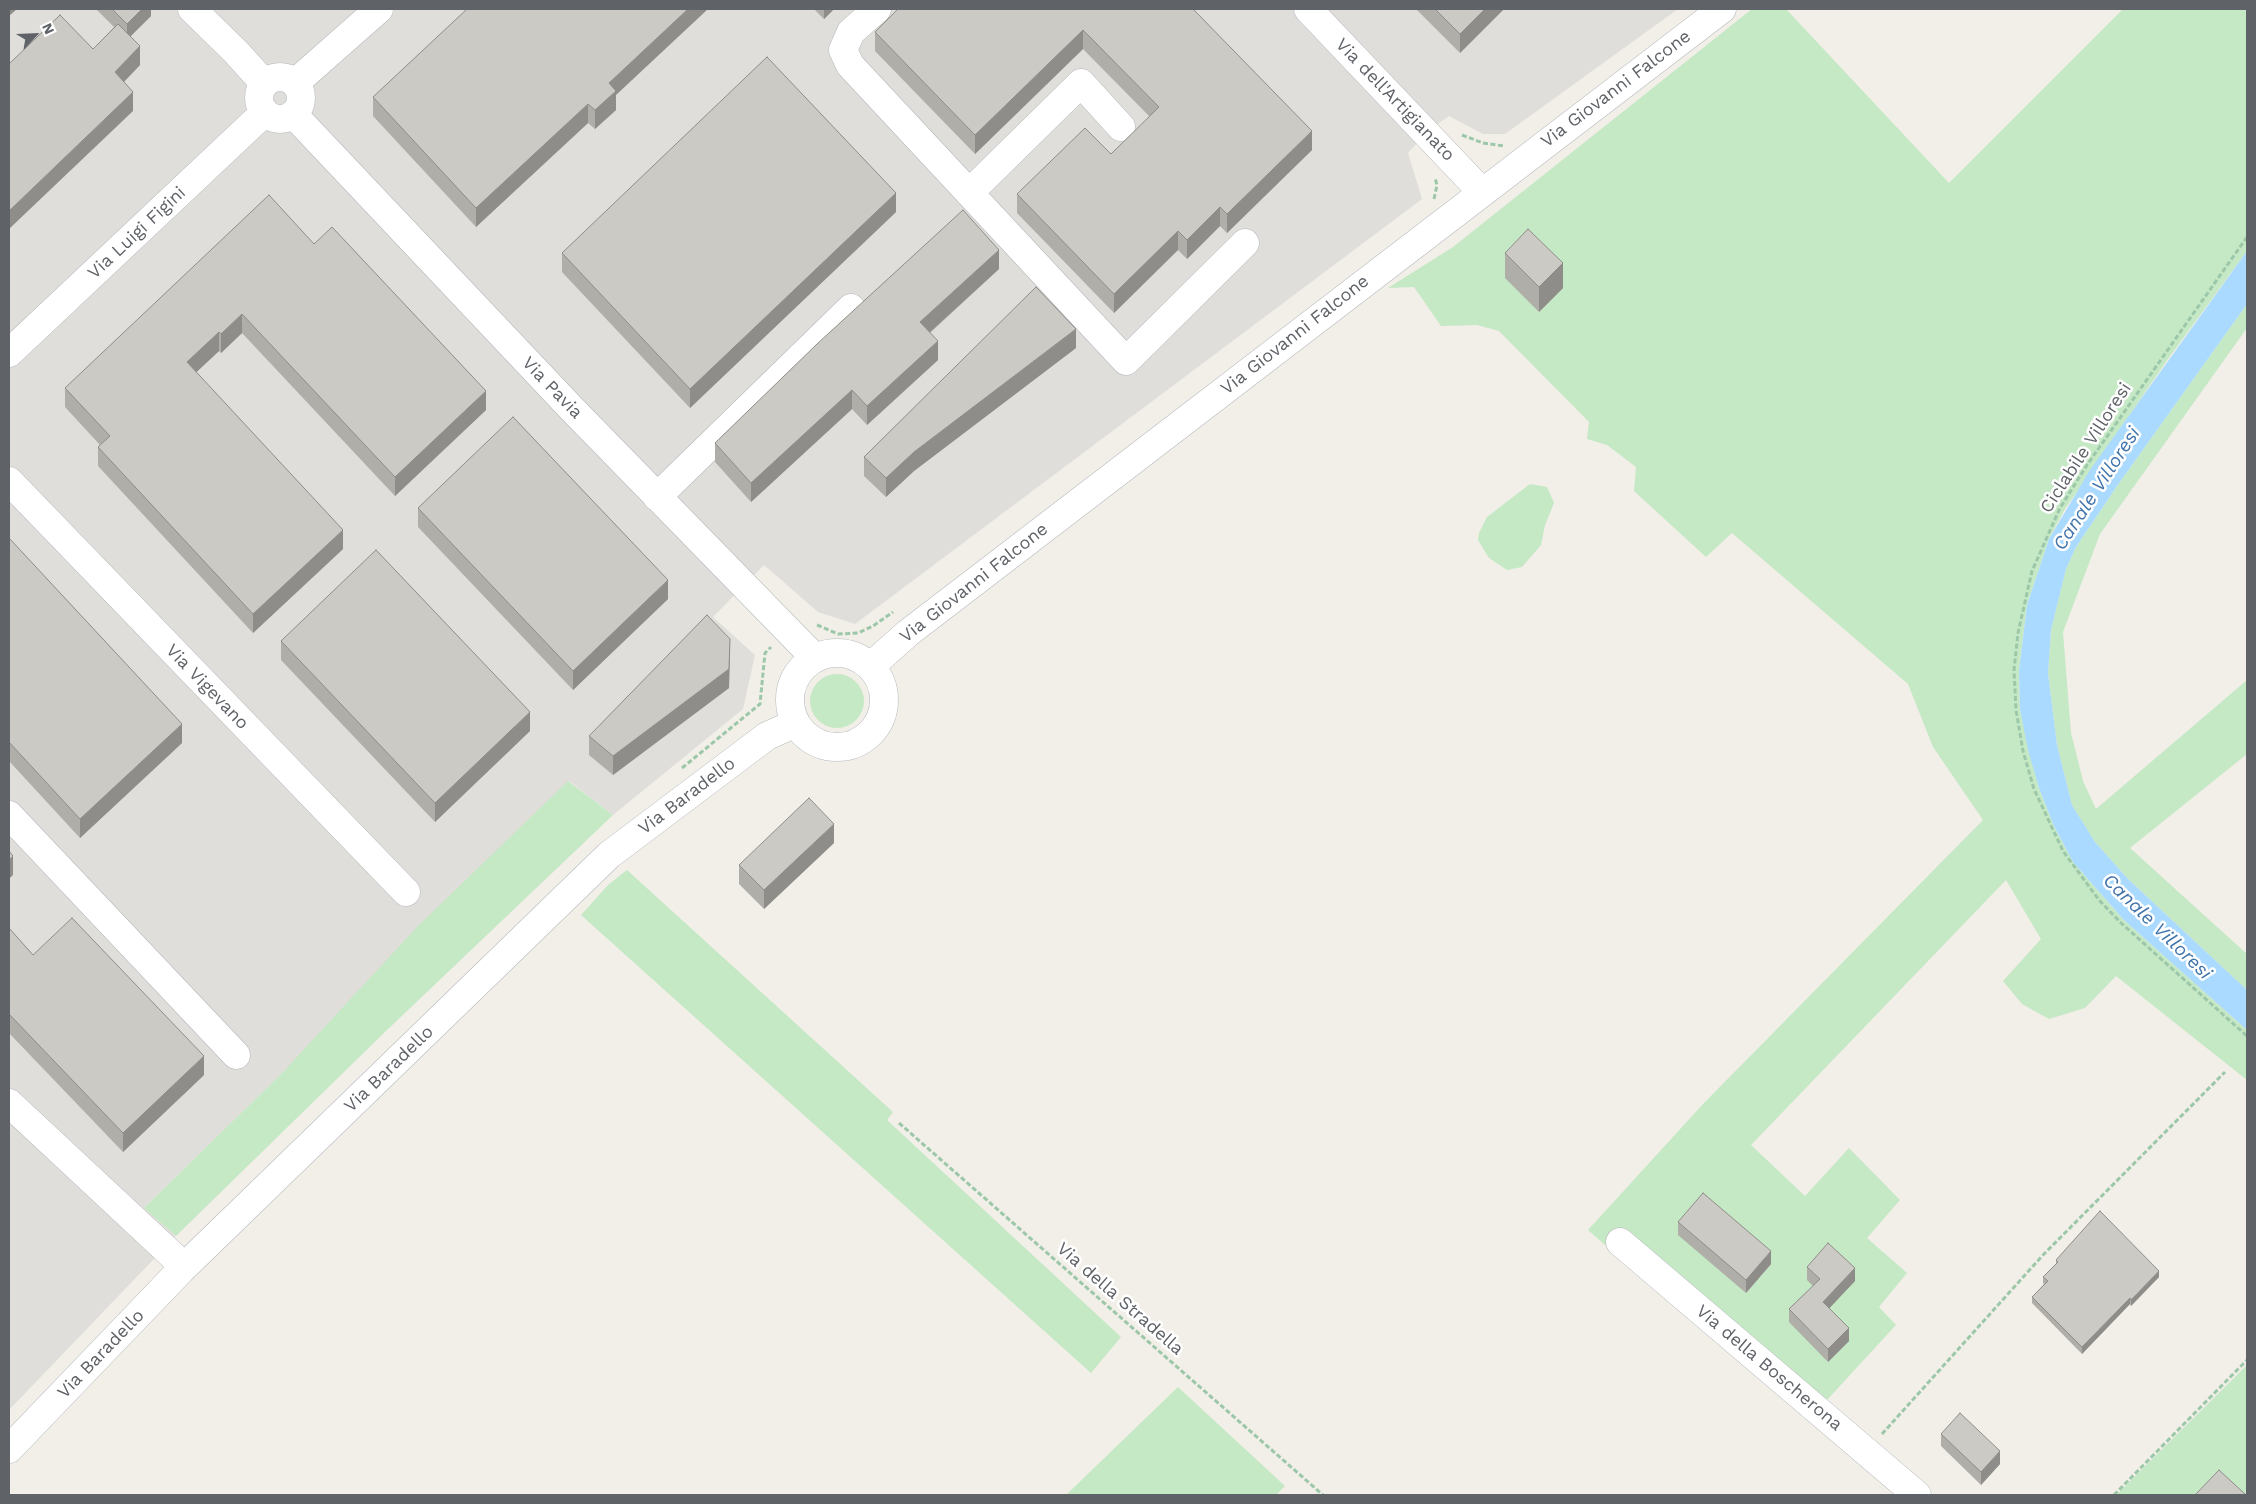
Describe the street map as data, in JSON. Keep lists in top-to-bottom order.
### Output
{
  "streets": {
    "street": [
      "Via Giovanni Falcone",
      "Via dell'Artigianato",
      "Via Luigi Figini",
      "Via Pavia",
      "Via Vigevano",
      "Via Baradello",
      "Via della Boscherona"
    ],
    "path": ["Ciclabile Villoresi", "Via della Stradella"]
  },
  "crossings": [
    ["Via Giovanni Falcone", "Via dell'Artigianato"],
    ["Via Giovanni Falcone", "Via Pavia"],
    ["Via Giovanni Falcone", "Via Baradello"],
    ["Via Luigi Figini", "Via Pavia"],
    ["Via Pavia", "Via Baradello"]
  ],
  "water": ["Canale Villoresi"],
  "north": "top right"
}
